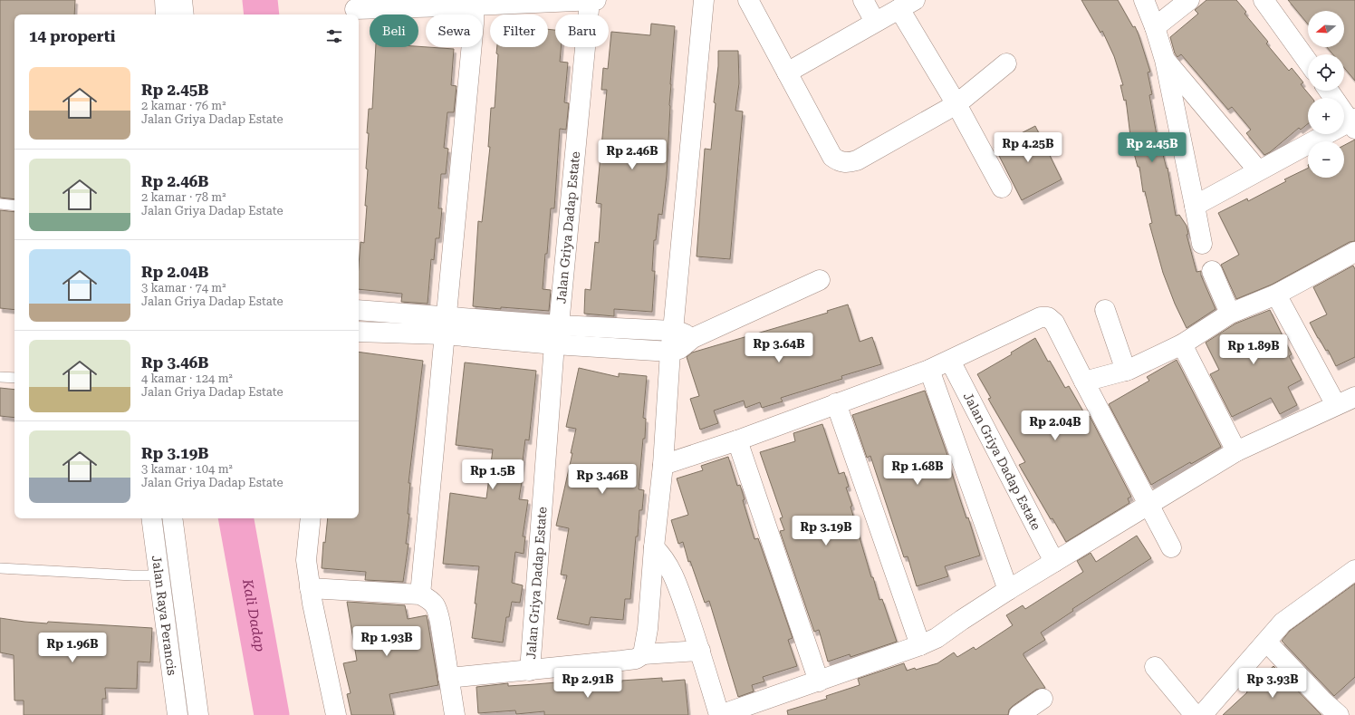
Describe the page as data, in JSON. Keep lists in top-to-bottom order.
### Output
{
  "streets": {
    "street": ["Jalan Griya Dadap Estate", "Jalan Raya Perancis"]
  },
  "water": ["Kali Dadap"],
  "north": "left",
  "page": {
    "map_buttons": ["+", "−"],
    "chip": [
      "Beli",
      "Sewa",
      "Filter",
      "Baru"
    ],
    "heading": "14 properti",
    "list": [
      {
        "name": "Rp 2.45B",
        "note": "2 kamar · 76 m² · Jalan Griya Dadap Estate"
      },
      {
        "name": "Rp 2.46B",
        "note": "2 kamar · 78 m² · Jalan Griya Dadap Estate"
      },
      {
        "name": "Rp 2.04B",
        "note": "3 kamar · 74 m² · Jalan Griya Dadap Estate"
      },
      {
        "name": "Rp 3.46B",
        "note": "4 kamar · 124 m² · Jalan Griya Dadap Estate"
      },
      {
        "name": "Rp 3.19B",
        "note": "3 kamar · 104 m² · Jalan Griya Dadap Estate"
      }
    ],
    "price": [
      "Rp 4.25B",
      "Rp 2.45B",
      "Rp 2.46B",
      "Rp 3.64B",
      "Rp 1.89B",
      "Rp 2.04B",
      "Rp 1.68B",
      "Rp 1.5B",
      "Rp 3.46B",
      "Rp 3.19B",
      "Rp 1.93B",
      "Rp 1.96B",
      "Rp 2.91B",
      "Rp 3.93B"
    ]
  }
}
